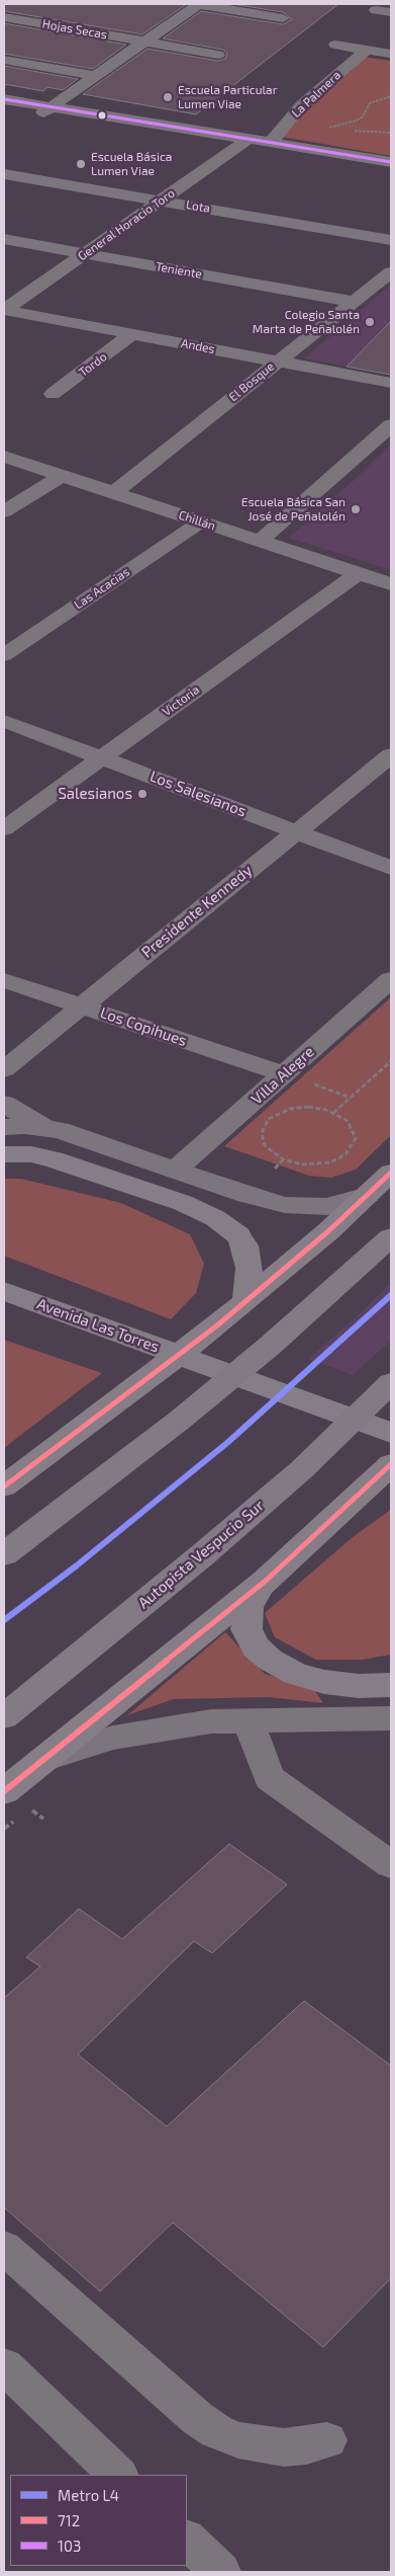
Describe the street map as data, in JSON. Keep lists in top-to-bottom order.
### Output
{
  "streets": {
    "highway": ["Autopista Vespucio Sur"],
    "main road": ["Avenida Las Torres"],
    "street": [
      "Hojas Secas",
      "La Palmera",
      "Lota",
      "General Horacio Toro",
      "Teniente",
      "Andes",
      "Tordo",
      "El Bosque",
      "Chillán",
      "Las Acacias",
      "Victoria",
      "Los Salesianos",
      "Presidente Kennedy",
      "Los Copihues",
      "Villa Alegre"
    ]
  },
  "crossings": [
    ["Lota", "General Horacio Toro"],
    ["General Horacio Toro", "Teniente"],
    ["General Horacio Toro", "Andes"],
    ["Teniente", "El Bosque"],
    ["Andes", "Tordo"],
    ["Andes", "El Bosque"],
    ["El Bosque", "Chillán"],
    ["Chillán", "Las Acacias"],
    ["Chillán", "Victoria"],
    ["Victoria", "Los Salesianos"],
    ["Los Salesianos", "Presidente Kennedy"],
    ["Presidente Kennedy", "Los Copihues"],
    ["Los Copihues", "Villa Alegre"]
  ],
  "places": [
    "Escuela Particular Lumen Viae",
    "Escuela Básica Lumen Viae",
    "Colegio Santa Marta de Peñalolén",
    "Escuela Básica San José de Peñalolén",
    "Salesianos"
  ],
  "lines": ["transit line 103", "transit line 712", "metro line L4"],
  "legend": ["Metro L4", "712", "103"]
}
